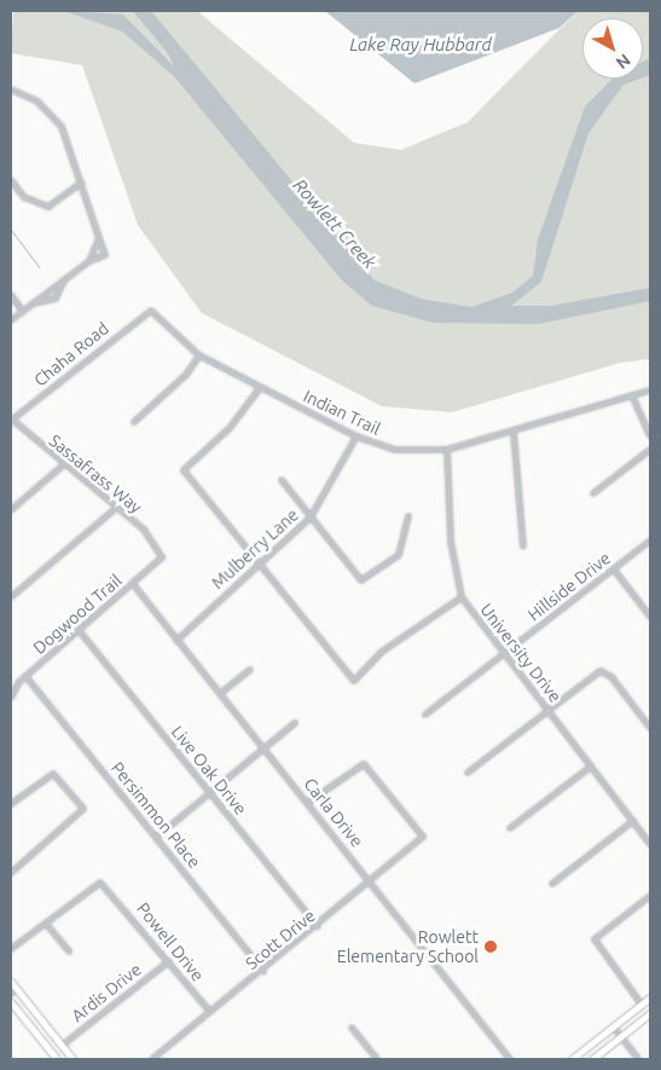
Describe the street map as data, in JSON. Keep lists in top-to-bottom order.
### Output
{
  "streets": {
    "street": [
      "Chaha Road",
      "Indian Trail",
      "Sassafrass Way",
      "Mulberry Lane",
      "Hillside Drive",
      "Dogwood Trail",
      "University Drive",
      "Live Oak Drive",
      "Carla Drive",
      "Persimmon Place",
      "Scott Drive",
      "Powell Drive",
      "Ardis Drive"
    ]
  },
  "crossings": [
    ["Chaha Road", "Indian Trail"],
    ["Chaha Road", "Sassafrass Way"],
    ["Indian Trail", "Mulberry Lane"],
    ["Indian Trail", "University Drive"],
    ["Sassafrass Way", "Dogwood Trail"],
    ["Mulberry Lane", "Carla Drive"],
    ["Hillside Drive", "University Drive"],
    ["Dogwood Trail", "Live Oak Drive"],
    ["Dogwood Trail", "Carla Drive"],
    ["Dogwood Trail", "Persimmon Place"],
    ["Live Oak Drive", "Scott Drive"],
    ["Carla Drive", "Scott Drive"],
    ["Persimmon Place", "Scott Drive"],
    ["Scott Drive", "Powell Drive"],
    ["Powell Drive", "Ardis Drive"]
  ],
  "water": ["Lake Ray Hubbard", "Rowlett Creek"],
  "places": ["Rowlett Elementary School"],
  "north": "bottom right"
}
